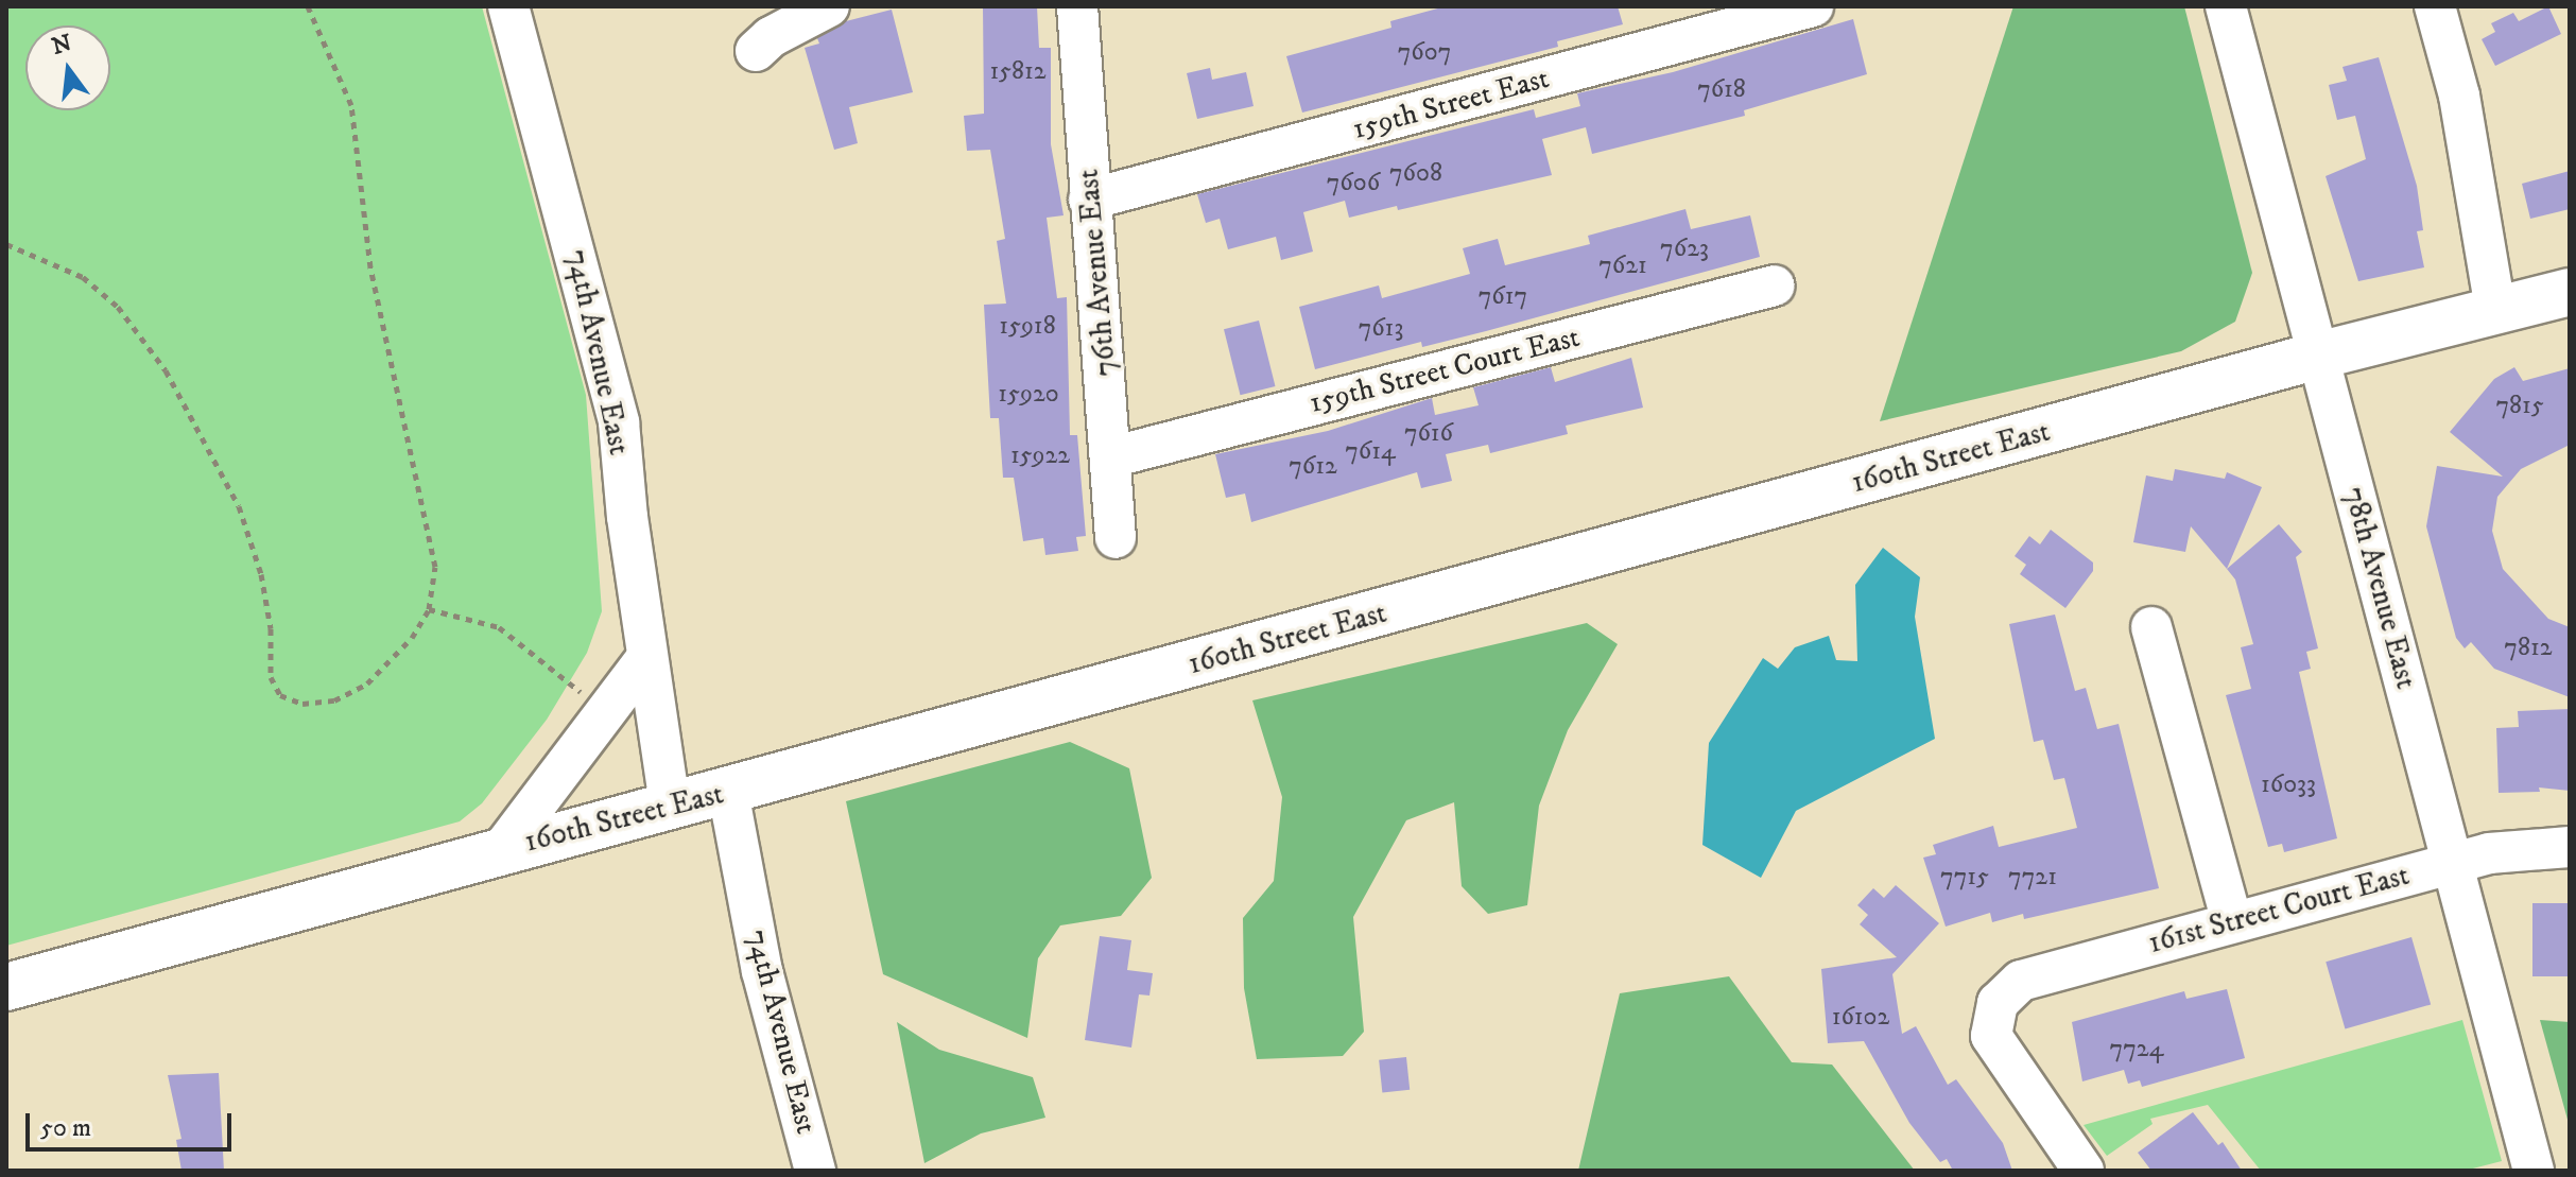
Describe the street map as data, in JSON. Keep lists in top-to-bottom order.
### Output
{
  "streets": {
    "main road": ["160th Street East"],
    "street": [
      "159th Street East",
      "76th Avenue East",
      "74th Avenue East",
      "159th Street Court East",
      "78th Avenue East",
      "161st Street Court East"
    ]
  },
  "crossings": [
    ["159th Street East", "76th Avenue East"],
    ["76th Avenue East", "159th Street Court East"],
    ["74th Avenue East", "160th Street East"],
    ["160th Street East", "78th Avenue East"],
    ["78th Avenue East", "161st Street Court East"]
  ],
  "house_numbers": [
    "7607",
    "15812",
    "7618",
    "7608",
    "7606",
    "7623",
    "7621",
    "7617",
    "15918",
    "7613",
    "15920",
    "7815",
    "7616",
    "7614",
    "15922",
    "7612",
    "7812",
    "16033",
    "7715",
    "7721",
    "16102",
    "7724"
  ],
  "scale_bar": "50 m",
  "north": "top"
}
